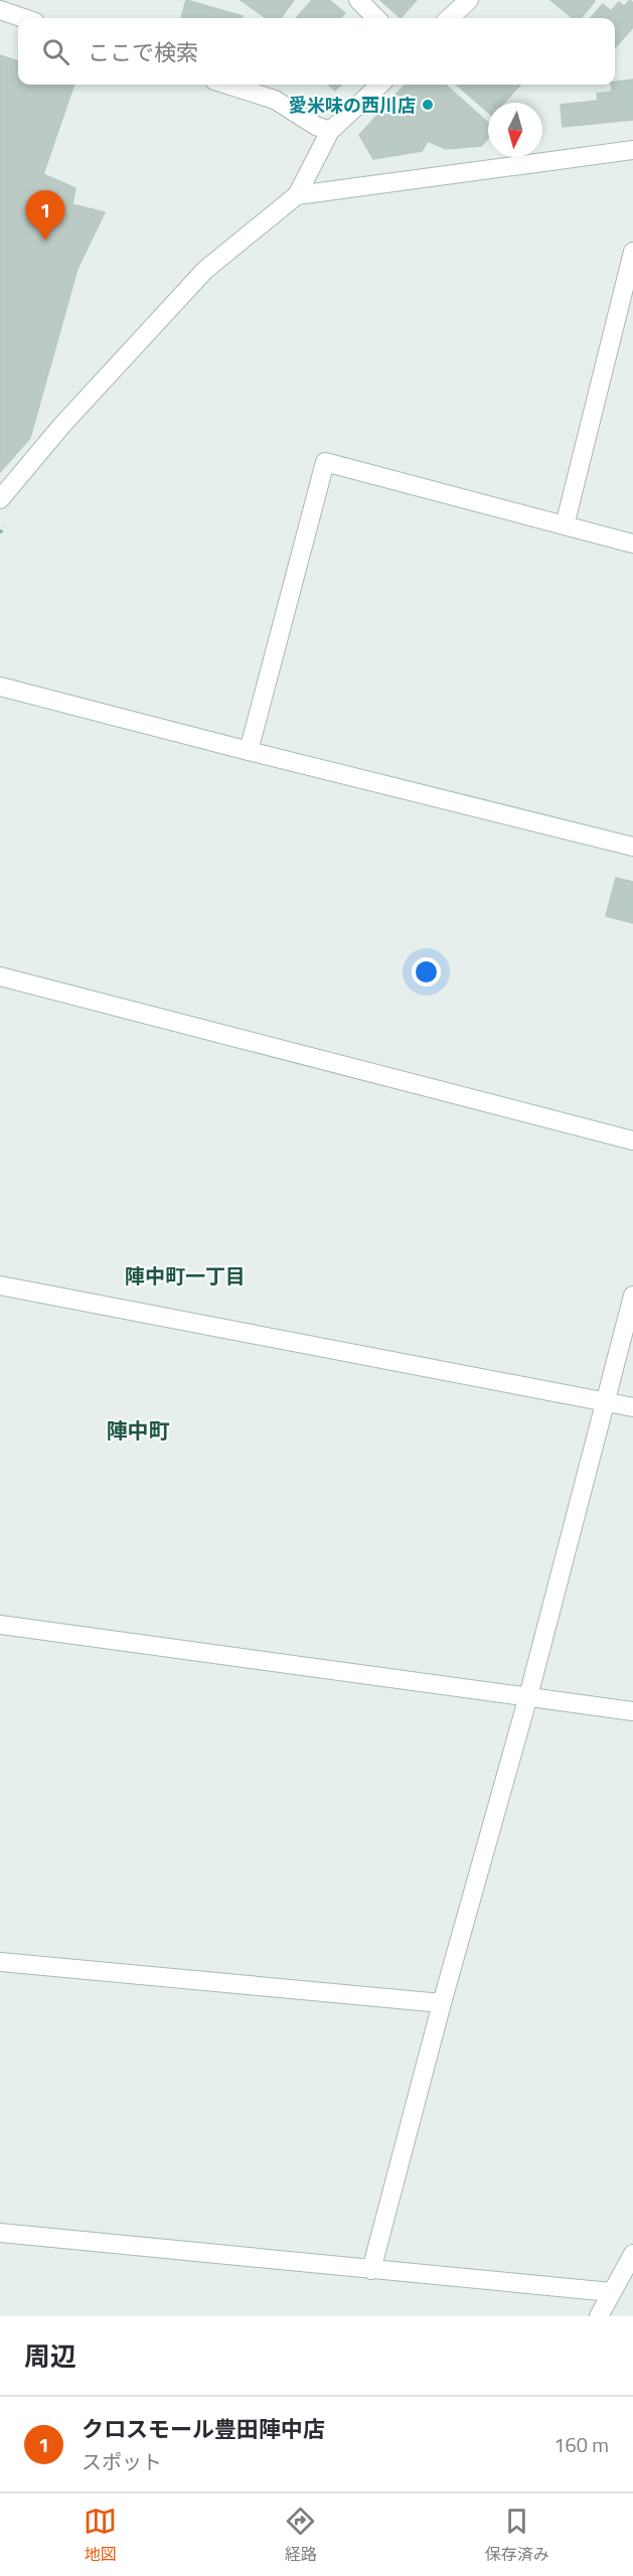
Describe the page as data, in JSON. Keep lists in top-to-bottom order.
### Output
{
  "districts": ["陣中町一丁目", "陣中町"],
  "places": ["愛米味の西川店"],
  "north": "bottom",
  "page": {
    "search": "ここで検索",
    "pins": "1",
    "heading": "周辺",
    "list": [
      {
        "mark": "1",
        "name": "クロスモール豊田陣中店",
        "note": "スポット",
        "value": "160 m"
      }
    ],
    "nav": ["地図", "経路", "保存済み"]
  }
}
